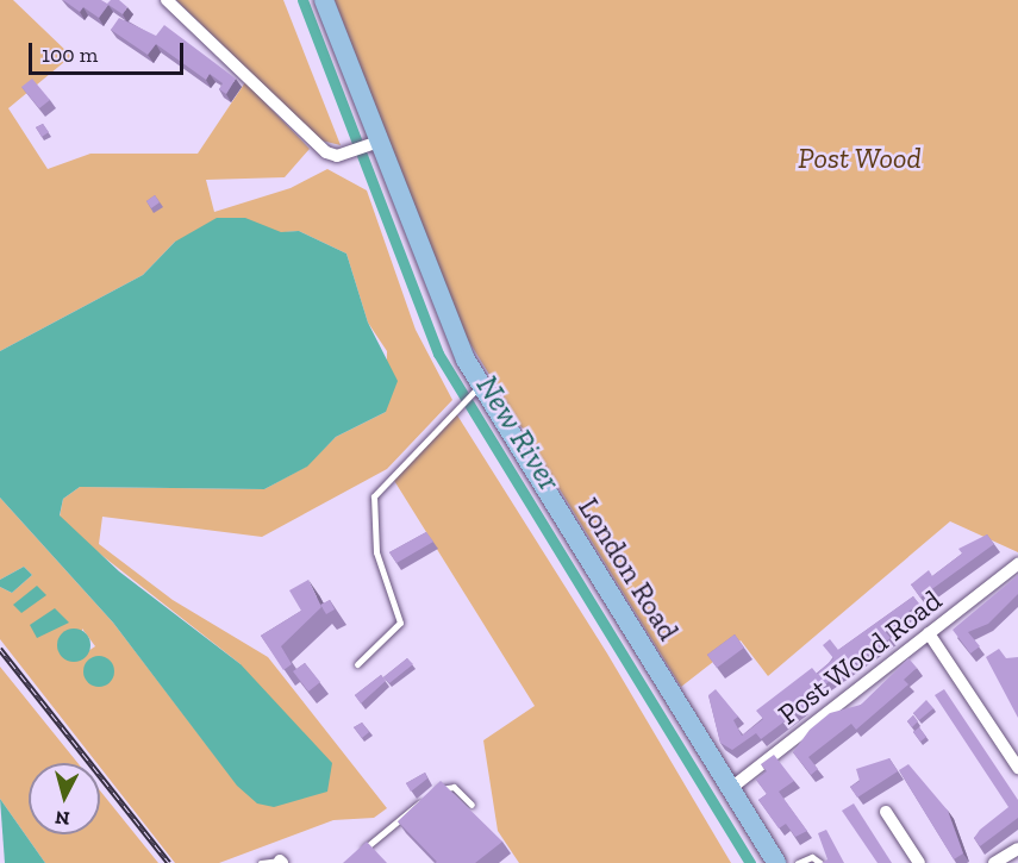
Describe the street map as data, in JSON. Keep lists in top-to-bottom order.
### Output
{
  "streets": {
    "main road": ["London Road"],
    "street": ["Post Wood Road"]
  },
  "crossings": [
    ["London Road", "Post Wood Road"]
  ],
  "water": ["New River"],
  "parks": ["Post Wood"],
  "scale_bar": "100 m",
  "north": "bottom"
}
